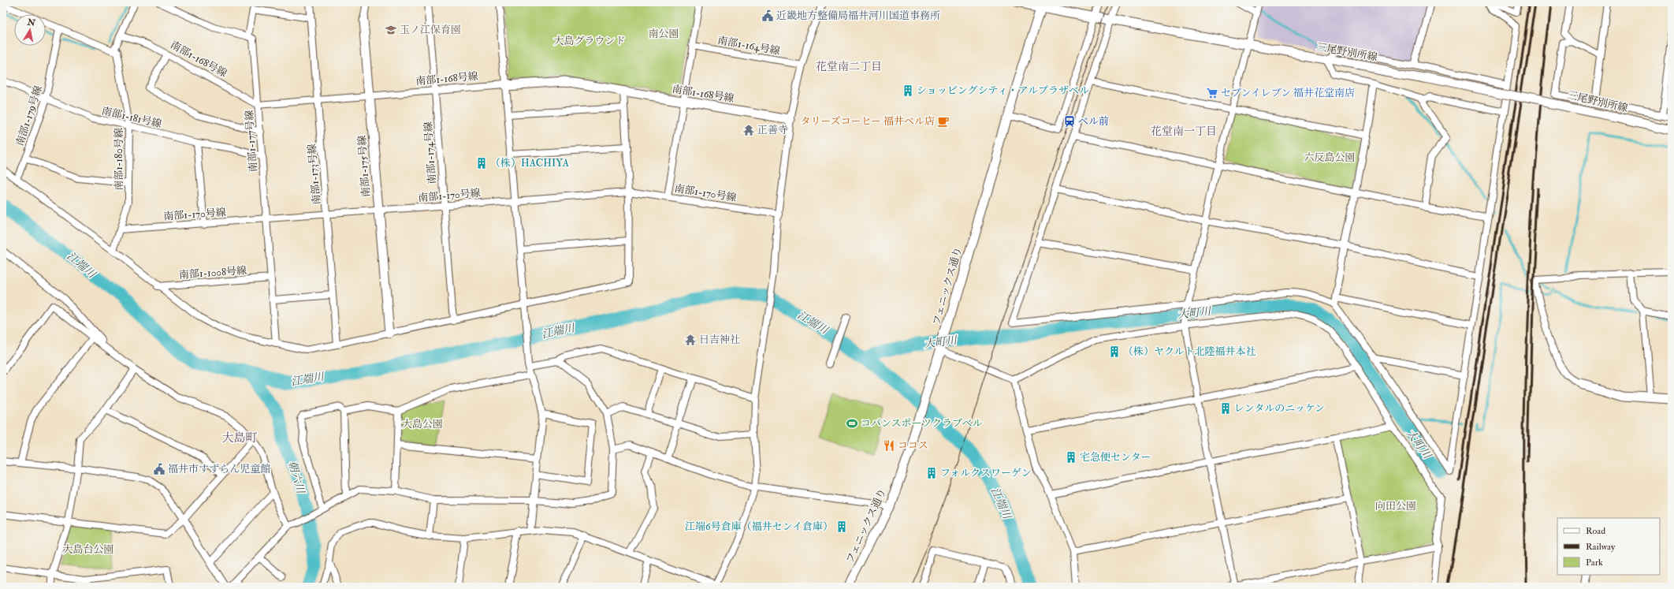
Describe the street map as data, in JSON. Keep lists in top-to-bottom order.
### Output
{
  "streets": {
    "main road": [
      "三尾野別所線",
      "南部1-168号線",
      "南部1-175号線",
      "フェニックス通り"
    ],
    "street": [
      "南部1-164号線",
      "南部1-179号線",
      "南部1-181号線",
      "南部1-177号線",
      "南部1-174号線",
      "南部1-180号線",
      "南部1-173号線",
      "南部1-170号線",
      "南部1-1008号線"
    ]
  },
  "crossings": [
    ["三尾野別所線", "フェニックス通り"],
    ["南部1-168号線", "南部1-177号線"],
    ["南部1-168号線", "南部1-174号線"],
    ["南部1-168号線", "南部1-175号線"],
    ["南部1-168号線", "南部1-173号線"],
    ["南部1-179号線", "南部1-181号線"],
    ["南部1-179号線", "南部1-180号線"],
    ["南部1-181号線", "南部1-177号線"],
    ["南部1-181号線", "南部1-180号線"],
    ["南部1-177号線", "南部1-170号線"],
    ["南部1-177号線", "南部1-1008号線"],
    ["南部1-174号線", "南部1-170号線"],
    ["南部1-180号線", "南部1-170号線"],
    ["南部1-175号線", "南部1-170号線"],
    ["南部1-173号線", "南部1-170号線"]
  ],
  "districts": ["花堂南二丁目", "花堂南一丁目", "大島町"],
  "water": ["江端川", "大町川", "朝六川"],
  "parks": [
    "南公園",
    "大島グラウンド",
    "六反島公園",
    "大島公園",
    "向田公園",
    "大島台公園"
  ],
  "places": {
    "public building": ["近畿地方整備局福井河川国道事務所", "福井市すずらん児童館"],
    "school or university": ["玉ノ江保育園"],
    "building": [
      "ショッピングシティ・アルプラザベル",
      "（株）HACHIYA",
      "（株）ヤクルト北陸福井本社",
      "レンタルのニッケン",
      "宅急便センター",
      "フォルクスワーゲン",
      "江端6号倉庫（福井センイ倉庫）"
    ],
    "supermarket": ["セブンイレブン 福井花堂南店"],
    "cafe": ["タリーズコーヒー 福井ベル店"],
    "station": ["ベル前"],
    "temple": ["正善寺", "日吉神社"],
    "sports": ["コパンスポーツクラブベル"],
    "restaurant": ["ココス"]
  },
  "legend": ["Road", "Railway", "Park"],
  "north": "top"
}
